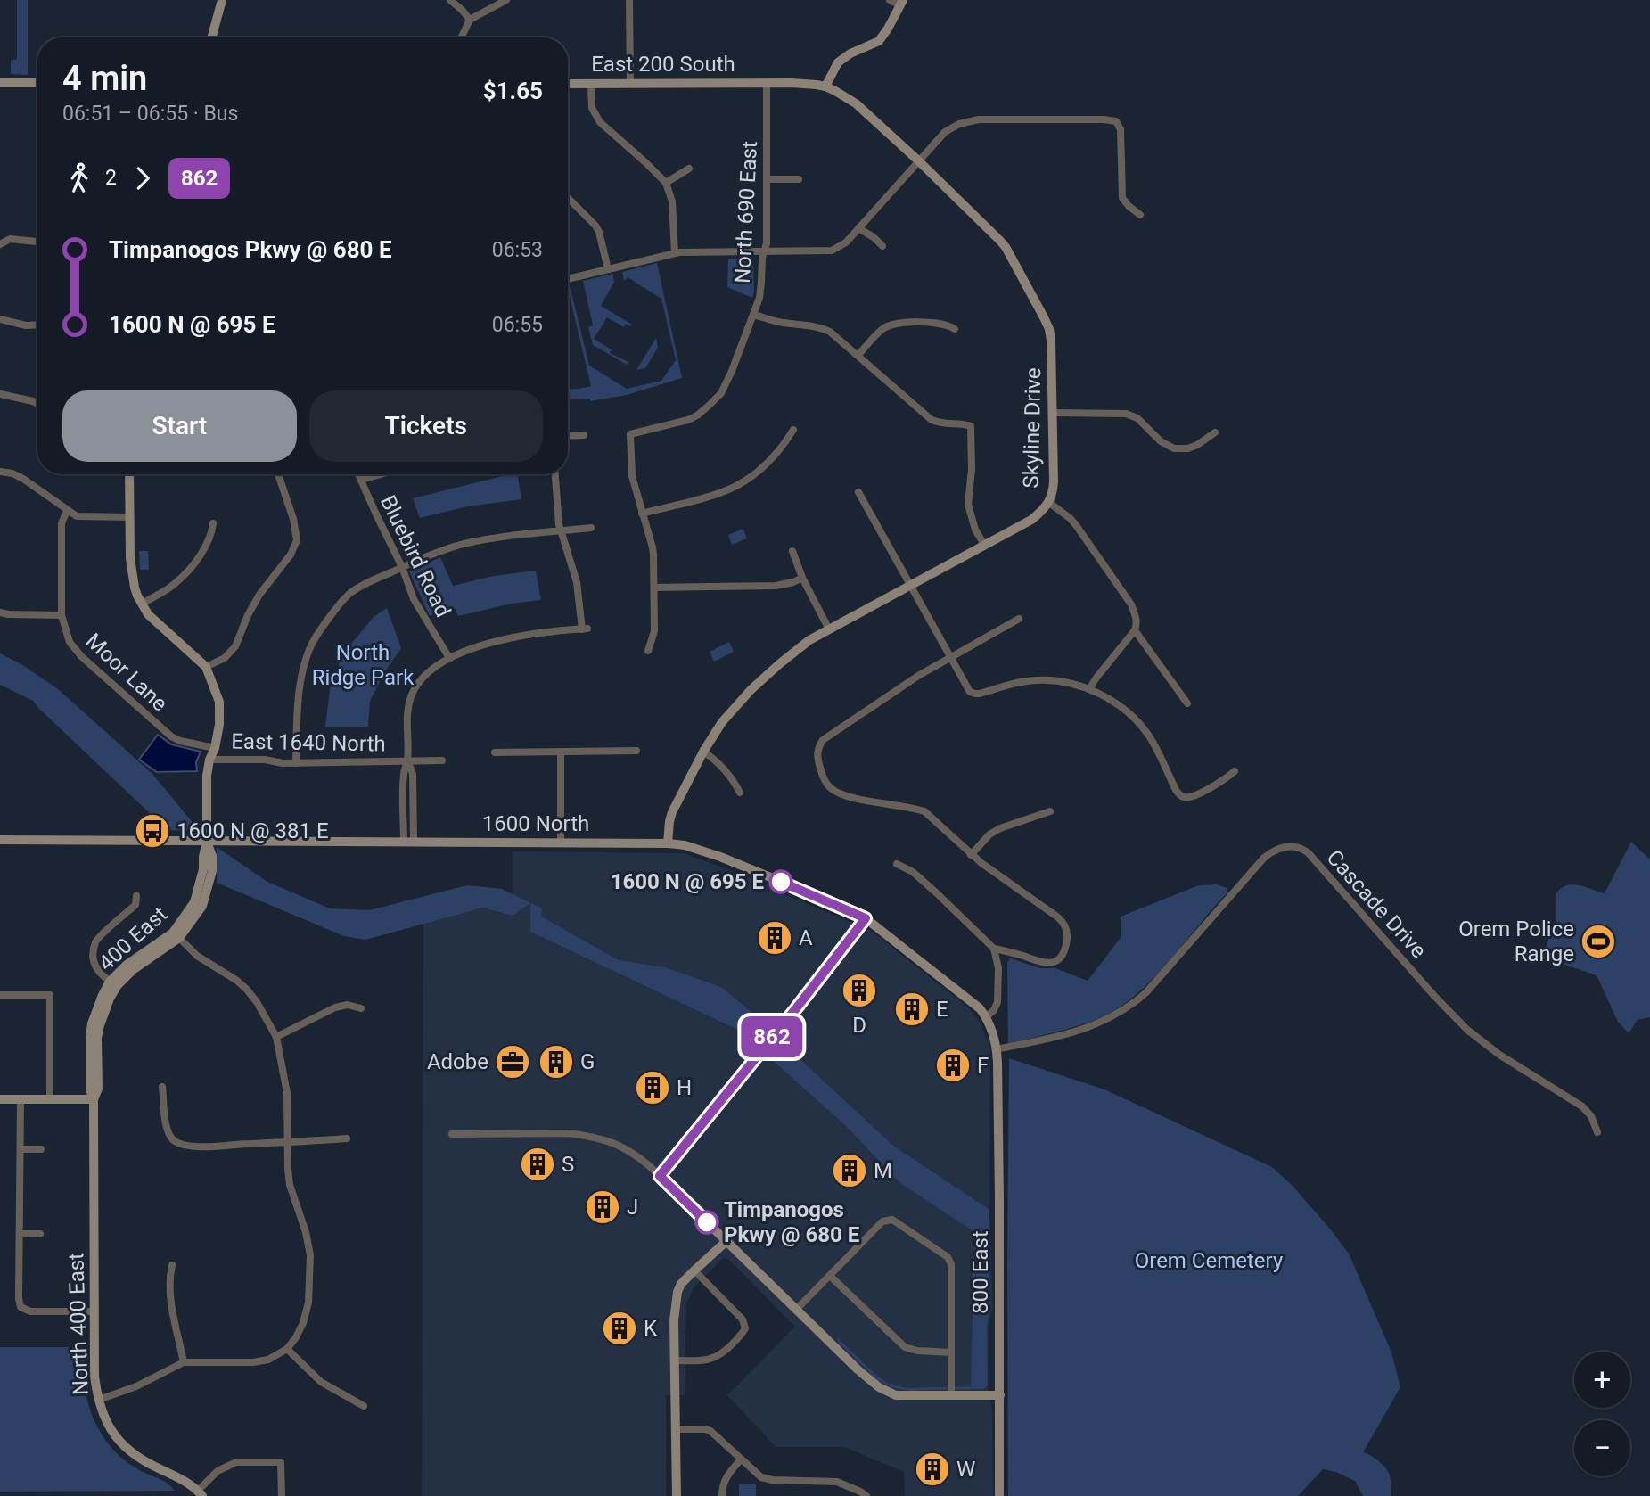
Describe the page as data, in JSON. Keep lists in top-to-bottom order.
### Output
{
  "streets": {
    "street": [
      "East 200 South",
      "North 690 East",
      "Skyline Drive",
      "Bluebird Road",
      "Moor Lane",
      "East 1640 North",
      "1600 North",
      "Cascade Drive",
      "400 East",
      "800 East",
      "North 400 East"
    ]
  },
  "crossings": [
    ["East 200 South", "North 690 East"],
    ["East 200 South", "Skyline Drive"],
    ["North 690 East", "Skyline Drive"],
    ["Skyline Drive", "1600 North"],
    ["Moor Lane", "400 East"],
    ["East 1640 North", "400 East"],
    ["1600 North", "Cascade Drive"],
    ["1600 North", "400 East"],
    ["1600 North", "800 East"],
    ["Cascade Drive", "800 East"],
    ["400 East", "North 400 East"]
  ],
  "parks": ["North Ridge Park", "Orem Cemetery"],
  "places": {
    "bus stop": ["1600 N @ 381 E"],
    "other": ["1600 N @ 695 E", "Timpanogos Pkwy @ 680 E"],
    "building": [
      "A",
      "D",
      "E",
      "G",
      "F",
      "H",
      "S",
      "M",
      "J",
      "K",
      "W"
    ],
    "sports": ["Orem Police Range"],
    "office": ["Adobe"]
  },
  "lines": ["bus line 862"],
  "page": {
    "on_map": "862",
    "heading": ["4 min", "06:51 – 06:55 · Bus", "$1.65"],
    "legs": ["2", "862"],
    "list": [
      {
        "name": "Timpanogos Pkwy @ 680 E",
        "value": "06:53"
      },
      {
        "name": "1600 N @ 695 E",
        "value": "06:55"
      }
    ],
    "buttons": ["Start", "Tickets"],
    "map_buttons": ["+", "−"]
  }
}
